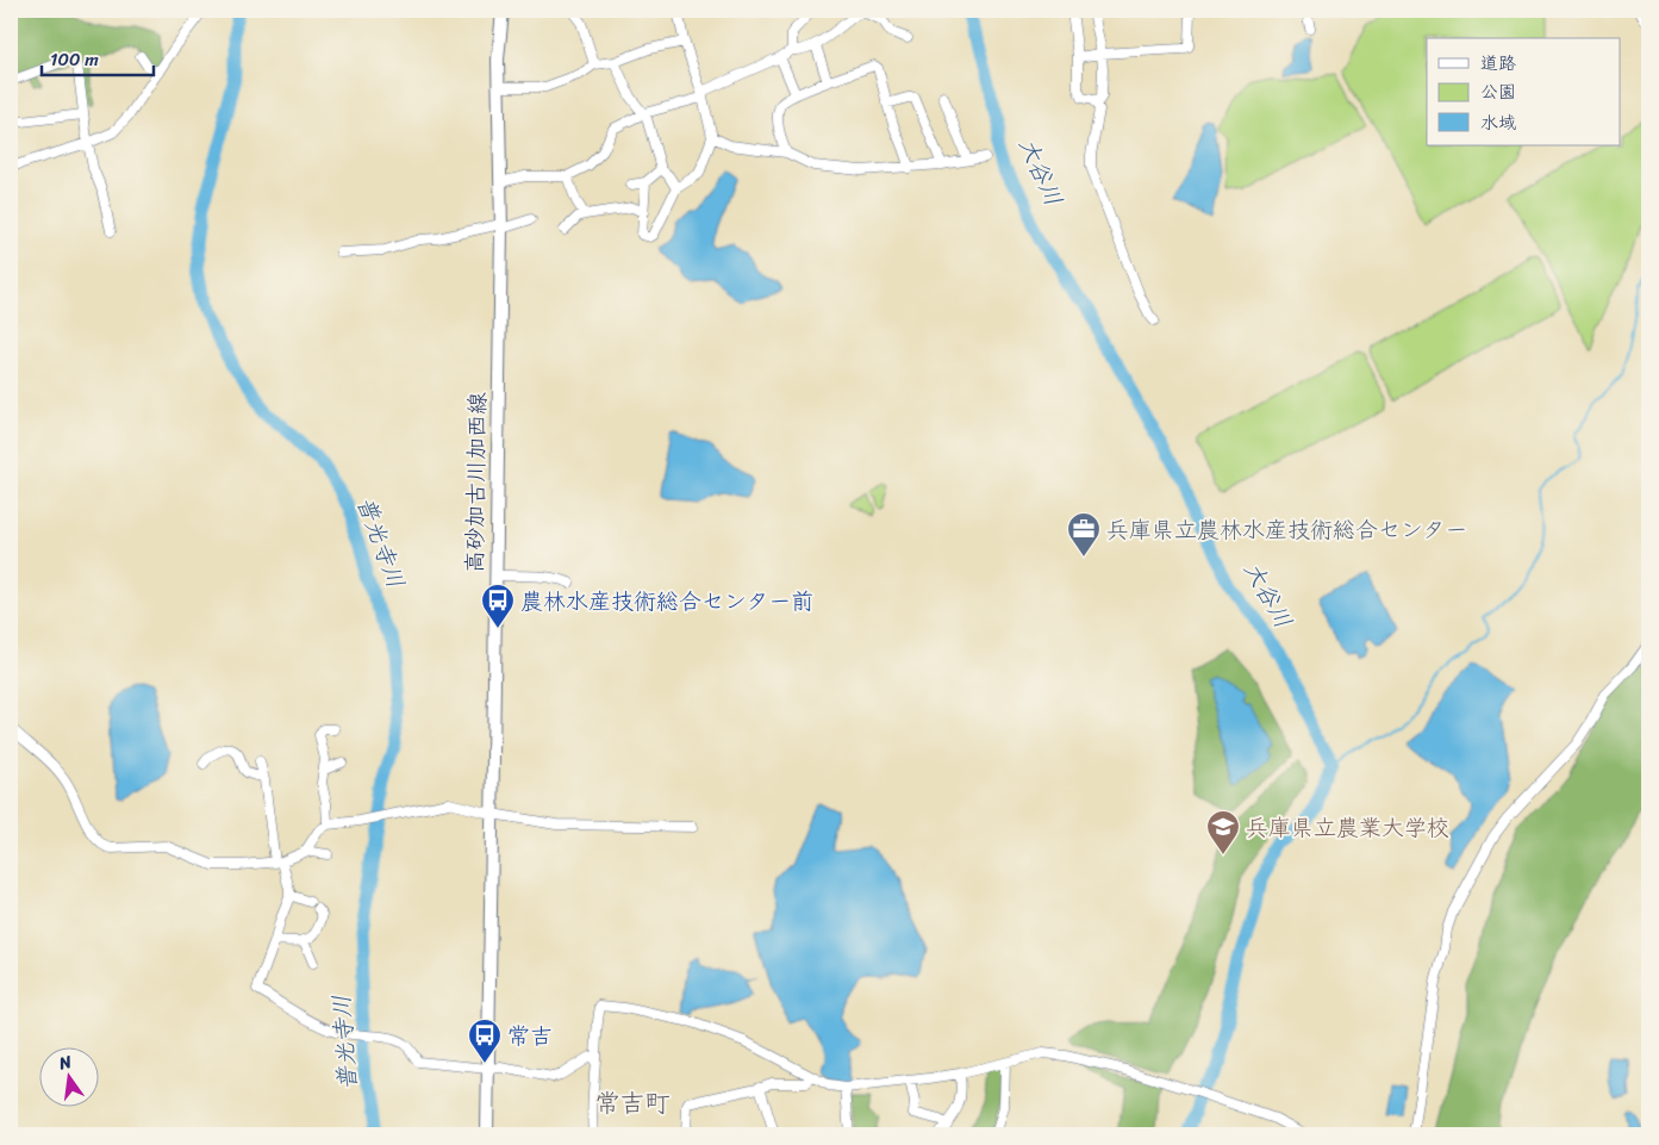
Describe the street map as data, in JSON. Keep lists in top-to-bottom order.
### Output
{
  "streets": {
    "main road": ["高砂加古川加西線"]
  },
  "districts": ["常吉町"],
  "water": ["大谷川", "普光寺川"],
  "places": {
    "office": ["兵庫県立農林水産技術総合センター"],
    "bus stop": ["農林水産技術総合センター前", "常吉"],
    "school or university": ["兵庫県立農業大学校"]
  },
  "legend": ["道路", "公園", "水域"],
  "scale_bar": "100 m",
  "north": "top"
}
